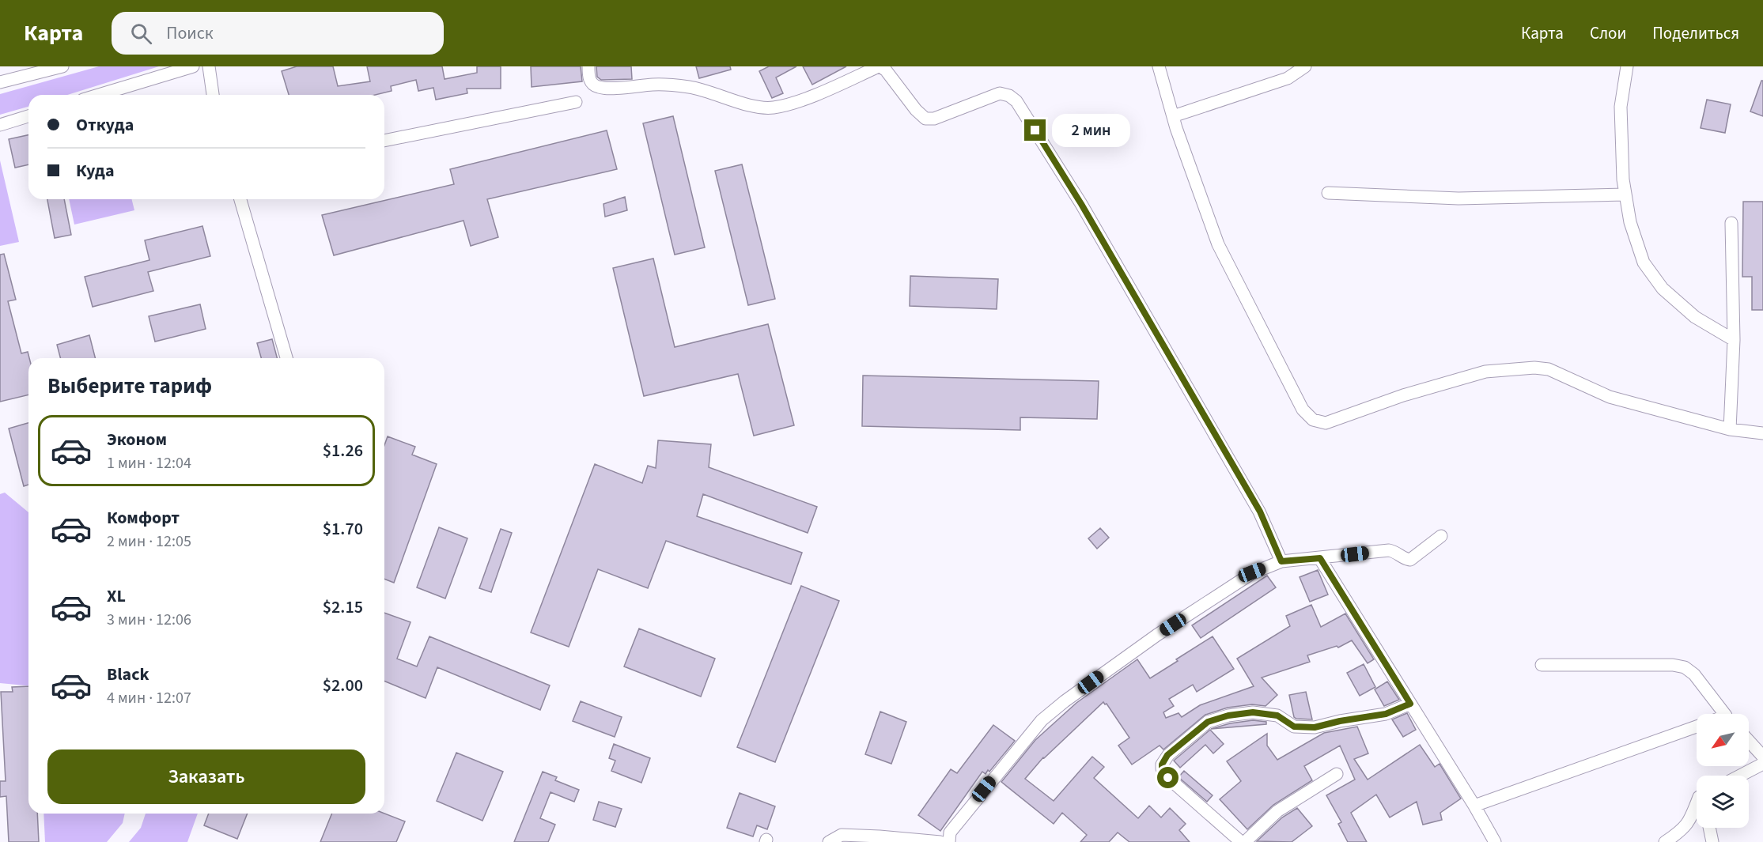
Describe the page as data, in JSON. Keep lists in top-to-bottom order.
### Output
{
  "north": "bottom left",
  "page": {
    "header": "Карта",
    "search": "Поиск",
    "nav": ["Карта", "Слои", "Поделиться"],
    "banner": ["Откуда", "Куда"],
    "bubble": "2 мин",
    "heading": "Выберите тариф",
    "list": [
      {
        "name": "Эконом",
        "note": "1 мин · 12:04",
        "value": "$1.26"
      },
      {
        "name": "Комфорт",
        "note": "2 мин · 12:05",
        "value": "$1.70"
      },
      {
        "name": "XL",
        "note": "3 мин · 12:06",
        "value": "$2.15"
      },
      {
        "name": "Black",
        "note": "4 мин · 12:07",
        "value": "$2.00"
      }
    ],
    "buttons": "Заказать"
  }
}
